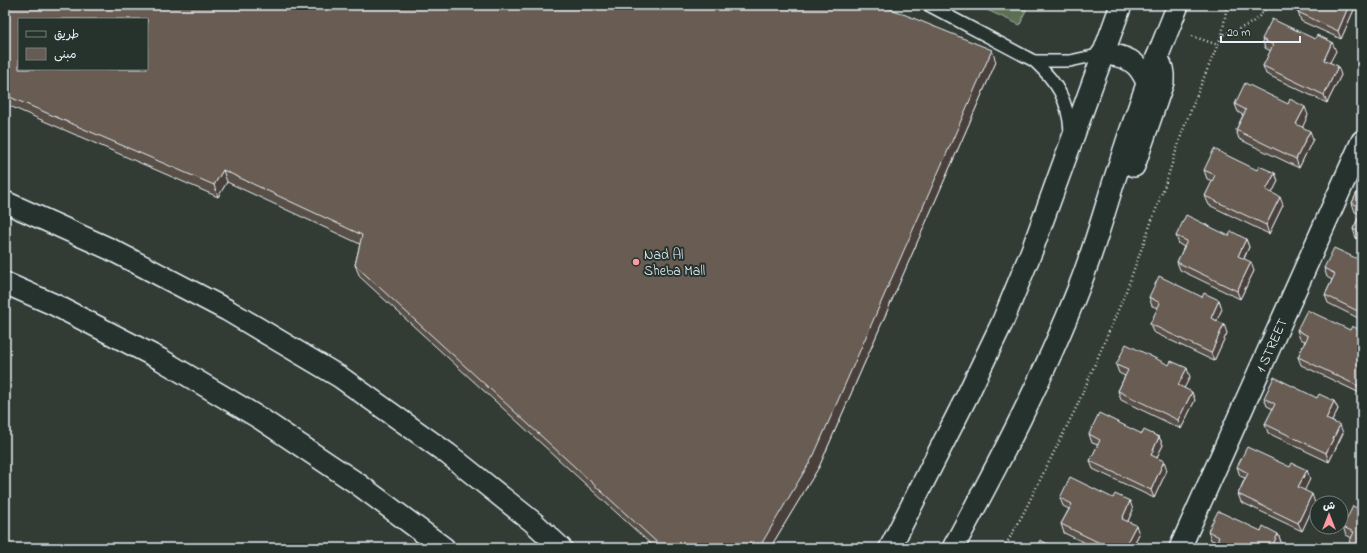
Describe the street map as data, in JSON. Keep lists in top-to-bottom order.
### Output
{
  "streets": {
    "street": ["1 STREET"]
  },
  "places": ["Nad Al Sheba Mall"],
  "legend": ["طريق", "مبنى"],
  "scale_bar": "20 m",
  "north": "top"
}
